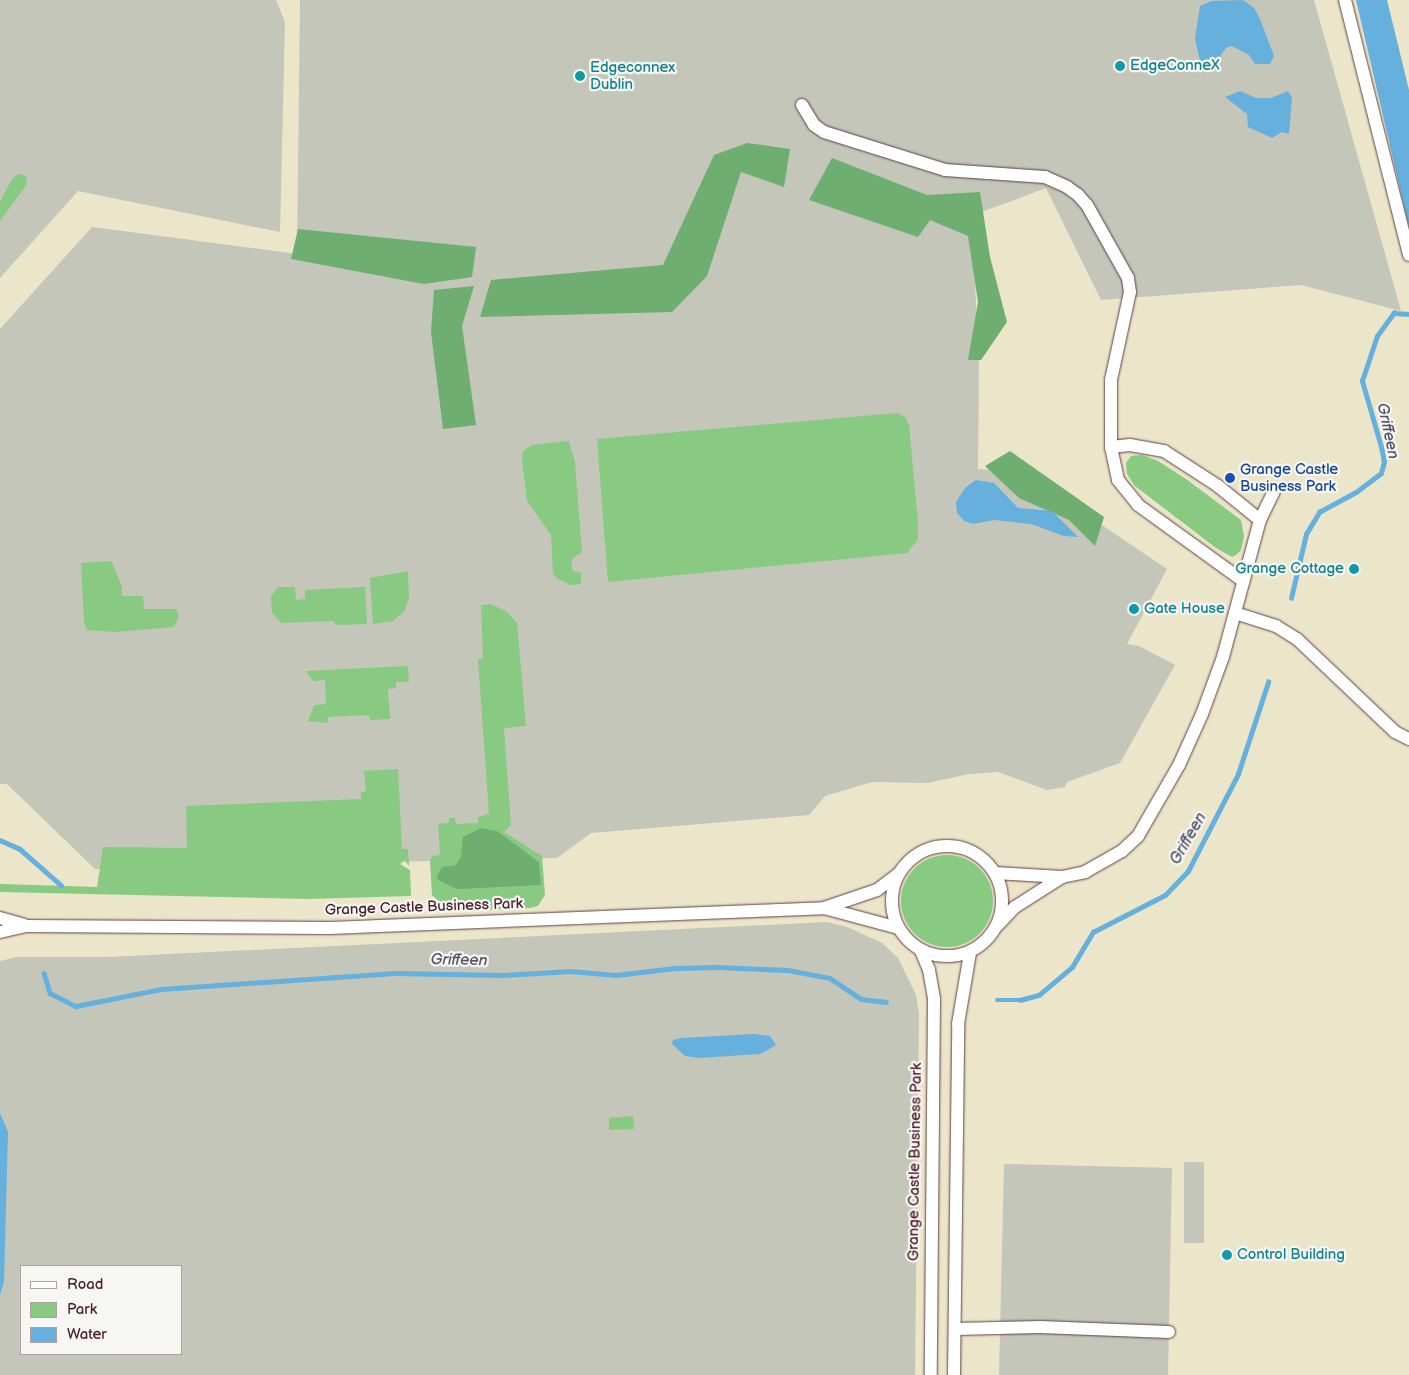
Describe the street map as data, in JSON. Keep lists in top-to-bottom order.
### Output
{
  "streets": {
    "street": ["Grange Castle Business Park"]
  },
  "water": ["Griffeen"],
  "places": [
    "EdgeConneX",
    "Edgeconnex Dublin",
    "Grange Castle Business Park",
    "Grange Cottage",
    "Gate House",
    "Control Building"
  ],
  "legend": ["Road", "Park", "Water"]
}
